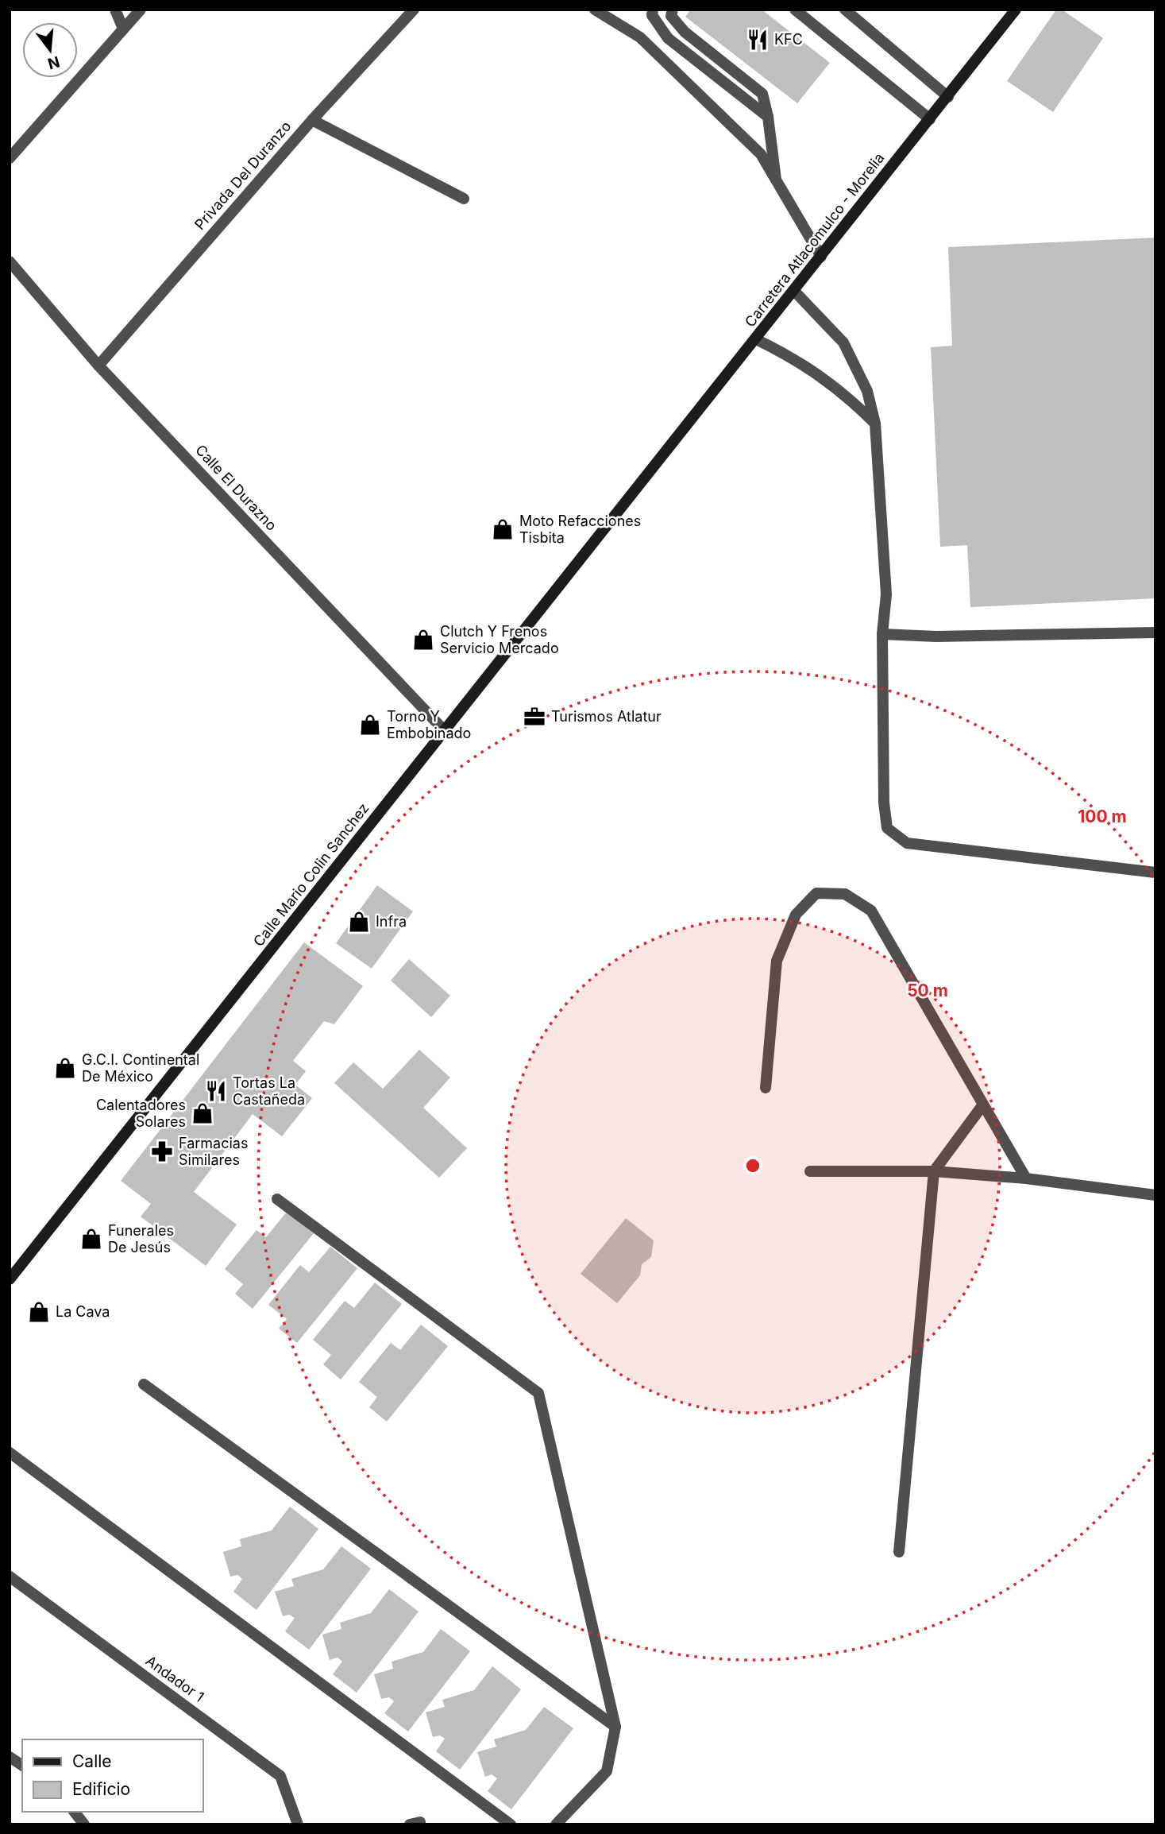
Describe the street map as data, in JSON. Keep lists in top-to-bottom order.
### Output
{
  "streets": {
    "main road": ["Carretera Atlacomulco - Morelia", "Calle Mario Colin Sanchez"],
    "street": ["Privada Del Duranzo", "Calle El Durazno", "Andador 1"]
  },
  "crossings": [
    ["Privada Del Duranzo", "Calle El Durazno"],
    ["Carretera Atlacomulco - Morelia", "Calle Mario Colin Sanchez"],
    ["Calle El Durazno", "Calle Mario Colin Sanchez"]
  ],
  "places": {
    "restaurant": ["KFC", "Tortas La Castañeda"],
    "shop": [
      "Moto Refacciones Tisbita",
      "Clutch Y Frenos Servicio Mercado",
      "Torno Y Embobinado",
      "Infra",
      "G.C.I. Continental De México",
      "Calentadores Solares",
      "Funerales De Jesús",
      "La Cava"
    ],
    "office": ["Turismos Atlatur"],
    "pharmacy": ["Farmacias Similares"]
  },
  "legend": ["Calle", "Edificio"],
  "north": "bottom",
  "rings": ["100 m", "50 m"]
}
